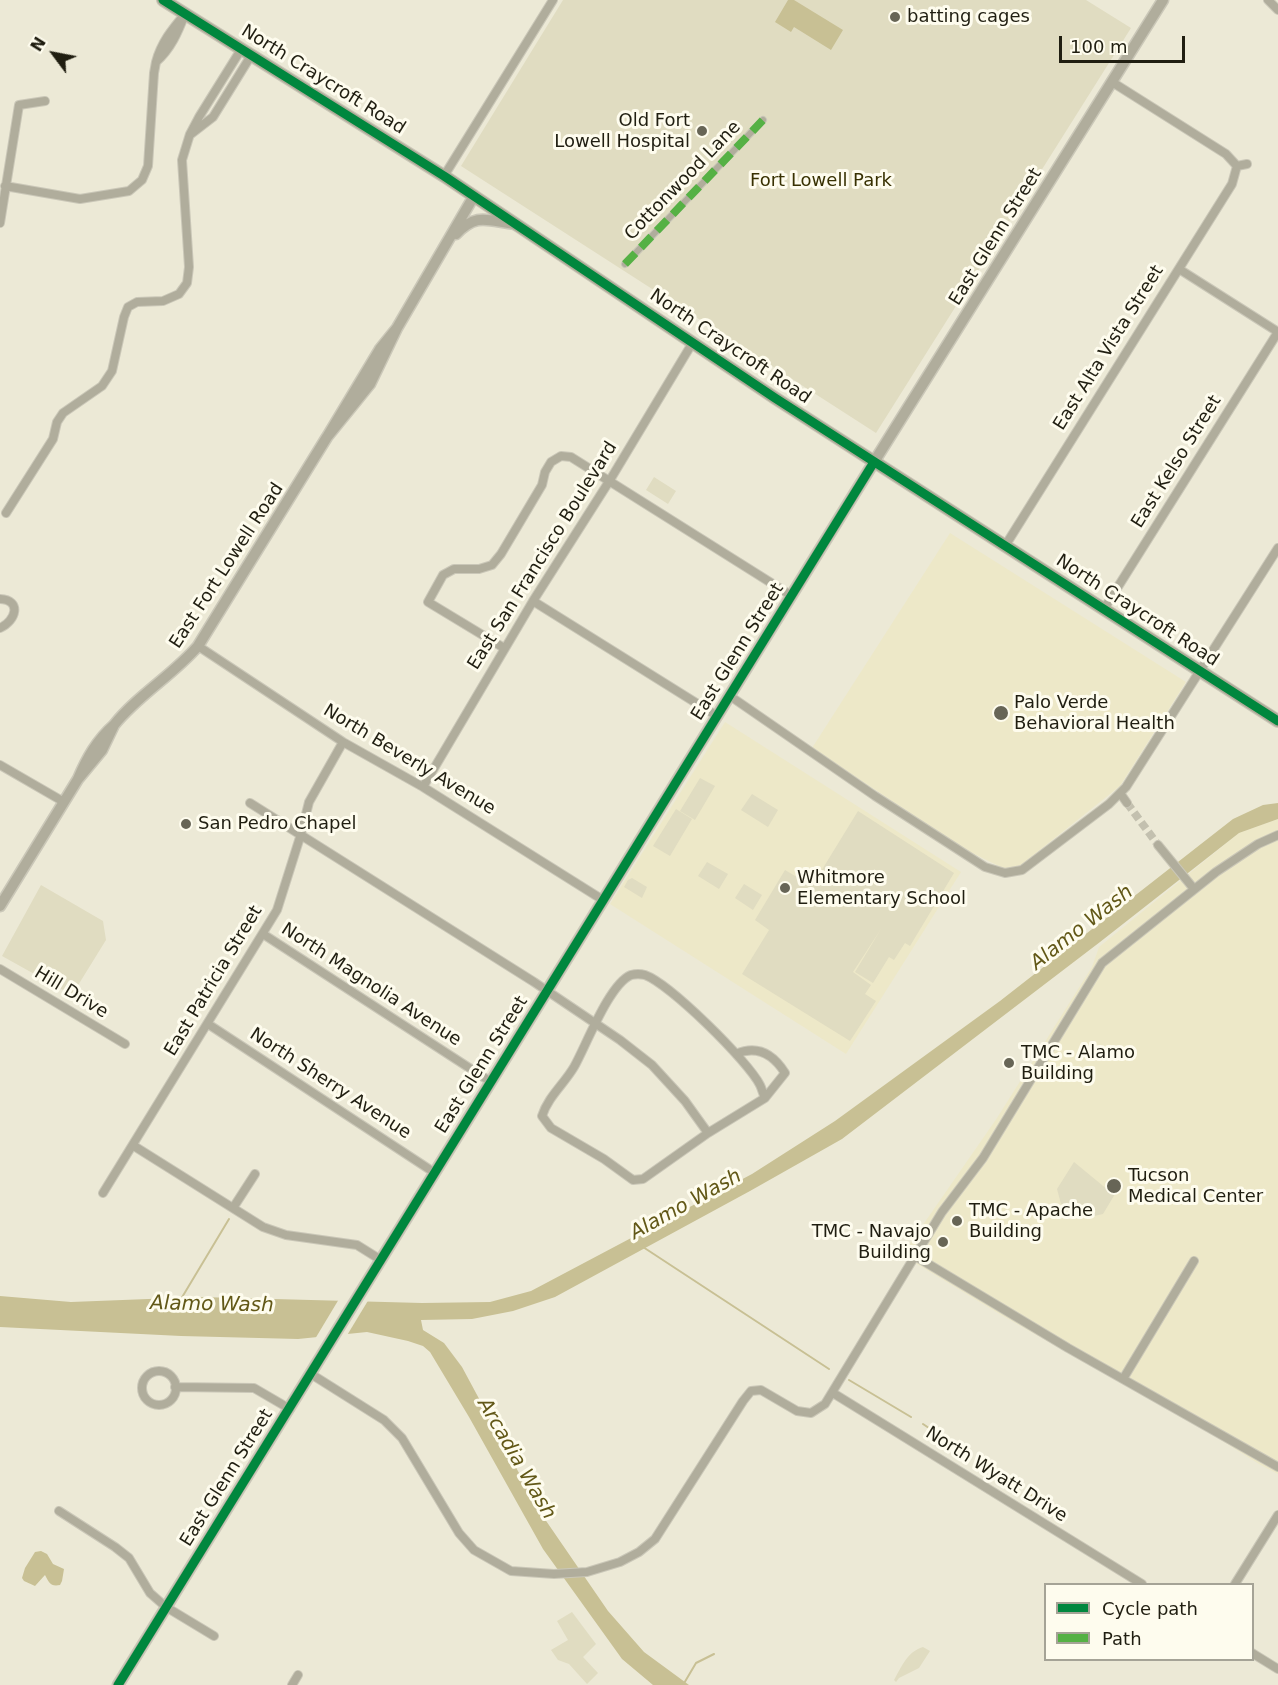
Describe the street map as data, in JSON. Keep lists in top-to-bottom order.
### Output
{
  "streets": {
    "main road": ["North Craycroft Road"],
    "street": [
      "Cottonwood Lane",
      "East Glenn Street",
      "East Alta Vista Street",
      "East Kelso Street",
      "East San Francisco Boulevard",
      "East Fort Lowell Road",
      "North Beverly Avenue",
      "East Patricia Street",
      "North Magnolia Avenue",
      "Hill Drive",
      "North Sherry Avenue",
      "North Wyatt Drive"
    ]
  },
  "crossings": [
    ["North Craycroft Road", "East Glenn Street"],
    ["North Craycroft Road", "East Alta Vista Street"],
    ["North Craycroft Road", "East Kelso Street"],
    ["North Craycroft Road", "East San Francisco Boulevard"],
    ["North Craycroft Road", "East Fort Lowell Road"],
    ["East Glenn Street", "North Beverly Avenue"],
    ["East Glenn Street", "North Magnolia Avenue"],
    ["East Glenn Street", "North Sherry Avenue"],
    ["East San Francisco Boulevard", "North Beverly Avenue"],
    ["East Fort Lowell Road", "North Beverly Avenue"],
    ["North Beverly Avenue", "East Patricia Street"],
    ["East Patricia Street", "North Magnolia Avenue"],
    ["East Patricia Street", "North Sherry Avenue"]
  ],
  "water": ["Alamo Wash", "Arcadia Wash"],
  "parks": ["Fort Lowell Park"],
  "places": [
    "batting cages",
    "Old Fort Lowell Hospital",
    "Palo Verde Behavioral Health",
    "San Pedro Chapel",
    "Whitmore Elementary School",
    "TMC - Alamo Building",
    "Tucson Medical Center",
    "TMC - Apache Building",
    "TMC - Navajo Building"
  ],
  "legend": ["Cycle path", "Path"],
  "scale_bar": "100 m",
  "north": "top left"
}
